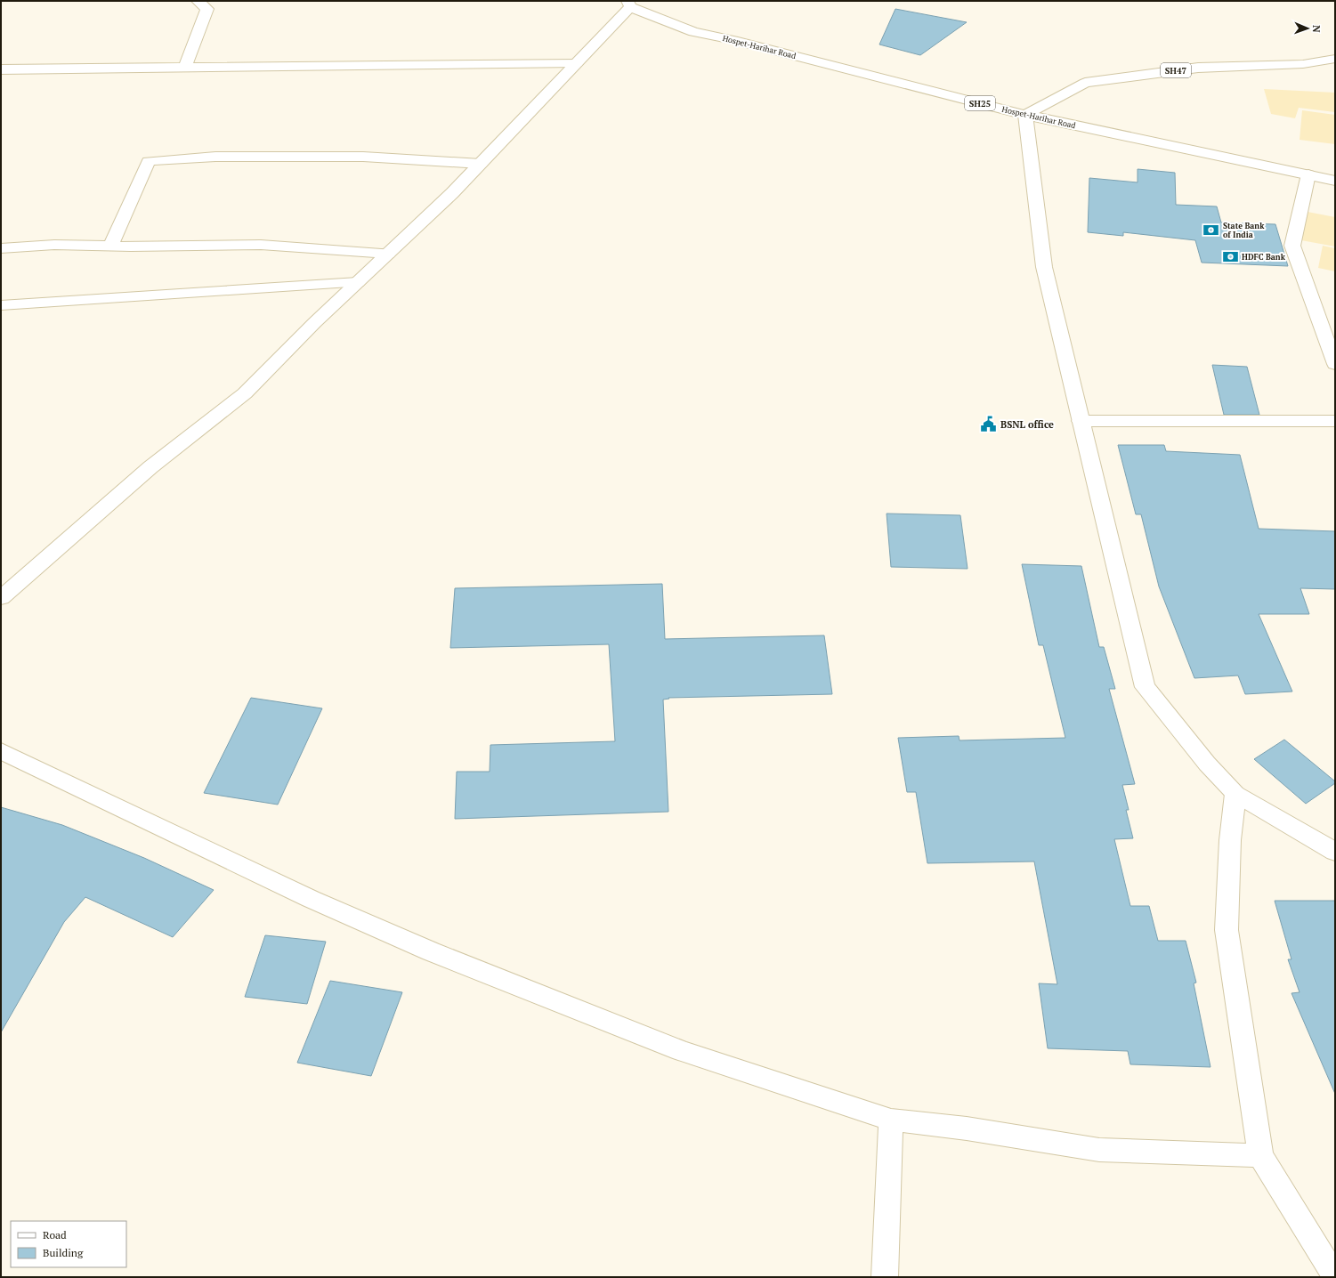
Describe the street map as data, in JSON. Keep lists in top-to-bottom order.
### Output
{
  "streets": {
    "street": ["Hospet-Harihar Road", "SH47", "SH25"]
  },
  "crossings": [
    ["Hospet-Harihar Road", "SH47"]
  ],
  "places": {
    "bank": ["State Bank of India", "HDFC Bank"],
    "public building": ["BSNL office"]
  },
  "legend": ["Road", "Building"],
  "north": "right"
}
